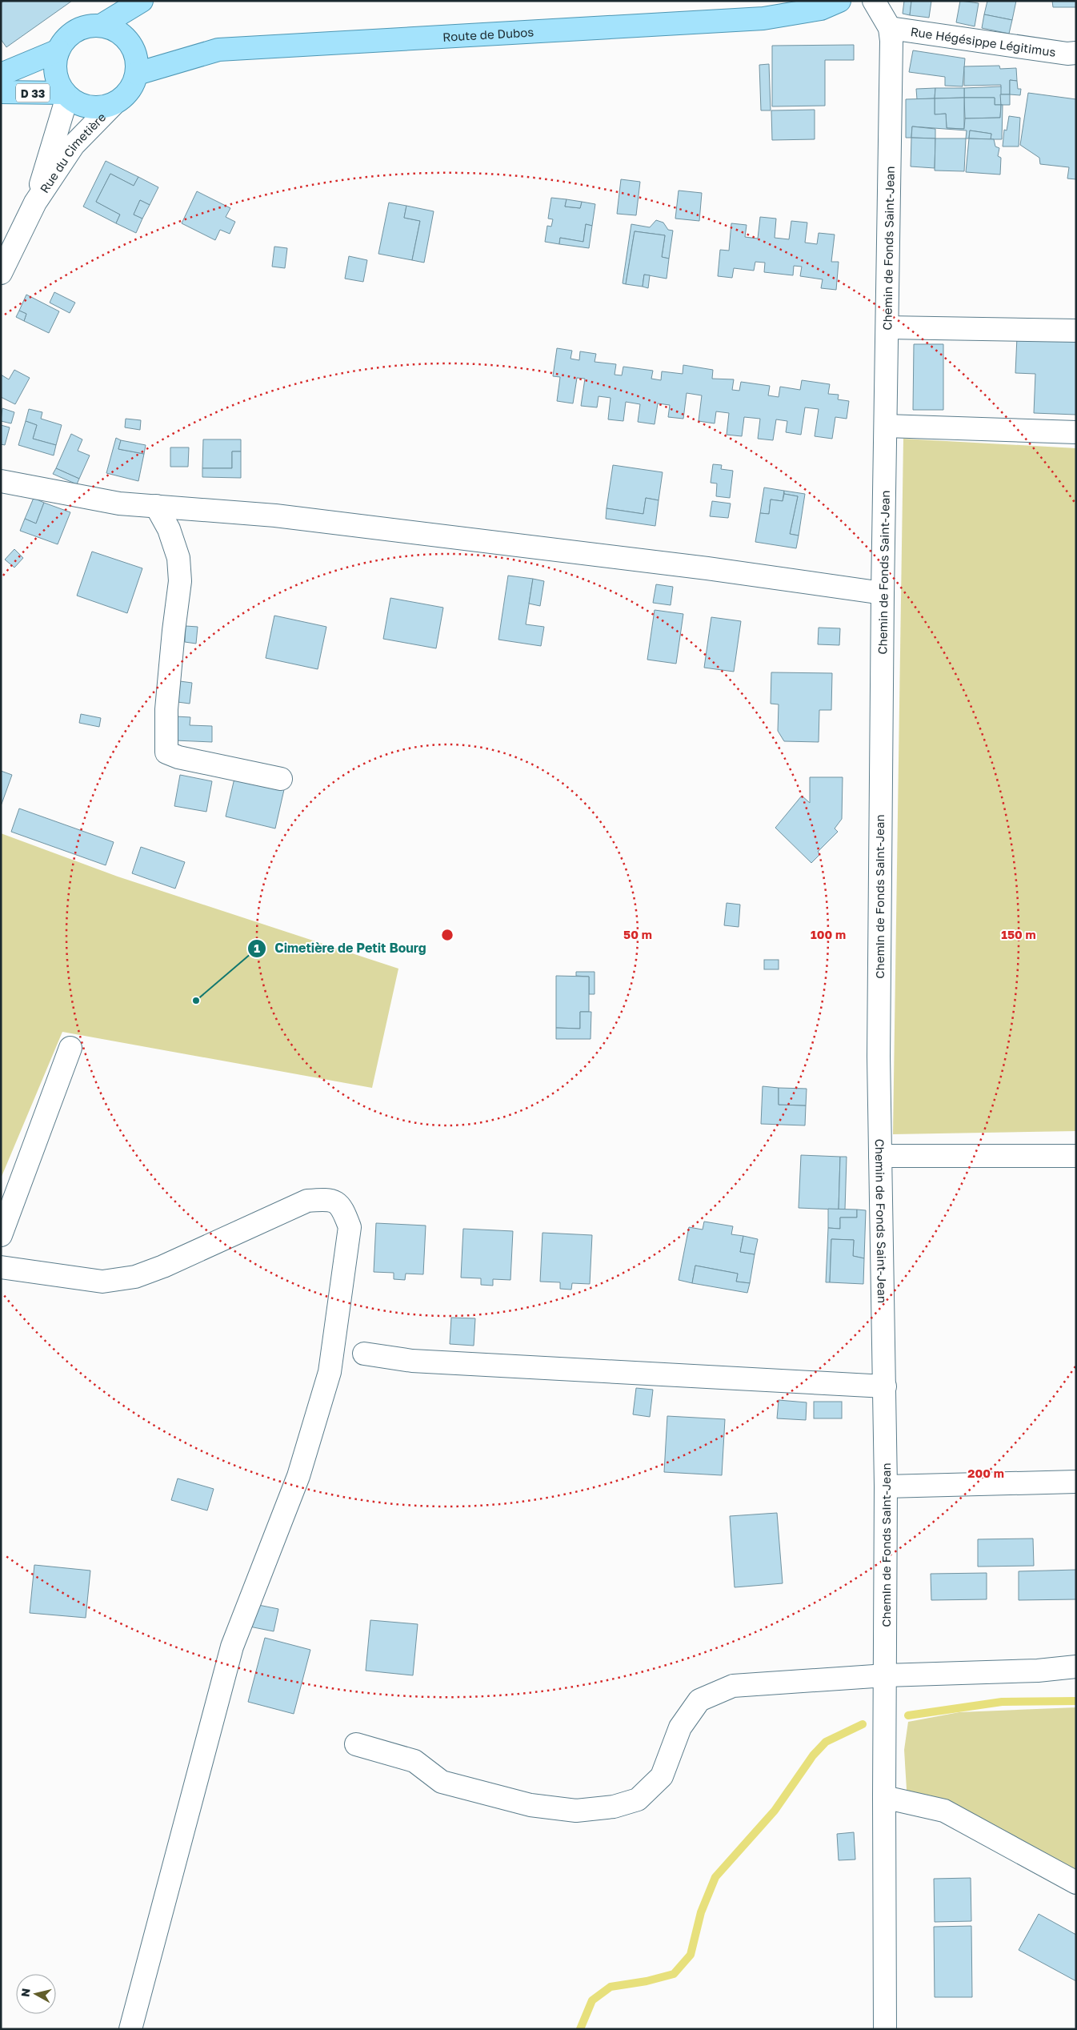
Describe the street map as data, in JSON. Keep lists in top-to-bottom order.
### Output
{
  "streets": {
    "main road": ["Route de Dubos", "D 33"],
    "street": ["Rue Hégésippe Légitimus", "Rue du Cimetière", "Chemin de Fonds Saint-Jean"]
  },
  "crossings": [
    ["Route de Dubos", "D 33"],
    ["Route de Dubos", "Rue du Cimetière"],
    ["Rue Hégésippe Légitimus", "Chemin de Fonds Saint-Jean"],
    ["D 33", "Rue du Cimetière"]
  ],
  "places": ["Cimetière de Petit Bourg"],
  "north": "left",
  "rings": [
    "50 m",
    "100 m",
    "150 m",
    "200 m"
  ]
}
